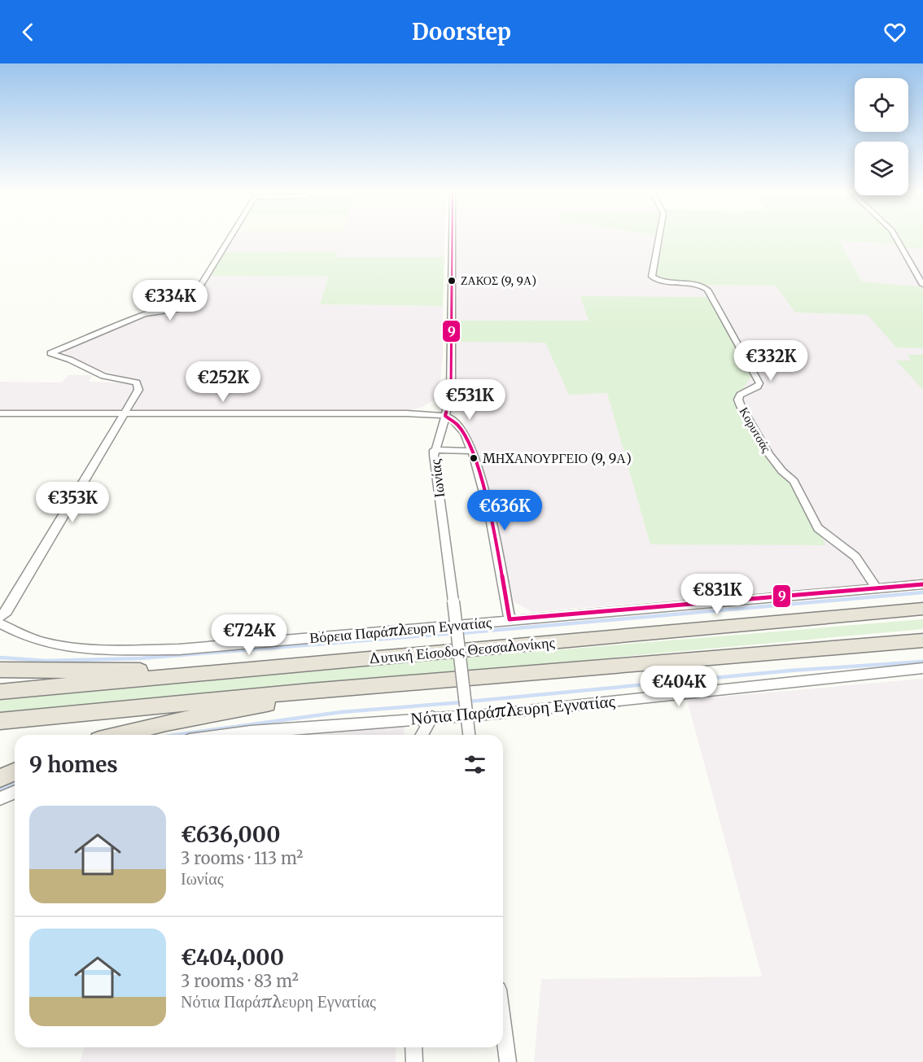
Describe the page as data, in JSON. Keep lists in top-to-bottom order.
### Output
{
  "streets": {
    "highway": ["Δυτική Είσοδος Θεσσαλονίκης"],
    "street": [
      "Κορυτσάς",
      "Ιωνίας",
      "Βόρεια Παράπλευρη Εγνατίας",
      "Νότια Παράπλευρη Εγνατίας"
    ]
  },
  "crossings": [
    ["Κορυτσάς", "Βόρεια Παράπλευρη Εγνατίας"]
  ],
  "places": ["ΖΑΚΟΣ (9, 9Α)", "ΜΗΧΑΝΟΥΡΓΕΙΟ (9, 9Α)"],
  "lines": ["transit line 9"],
  "page": {
    "header": "Doorstep",
    "price": [
      "€334K",
      "€332K",
      "€252K",
      "€531K",
      "€353K",
      "€636K",
      "€831K",
      "€724K",
      "€404K"
    ],
    "heading": "9 homes",
    "list": [
      {
        "name": "€636,000",
        "note": "3 rooms · 113 m² · Ιωνίας"
      },
      {
        "name": "€404,000",
        "note": "3 rooms · 83 m² · Νότια Παράπλευρη Εγνατίας"
      }
    ]
  }
}
